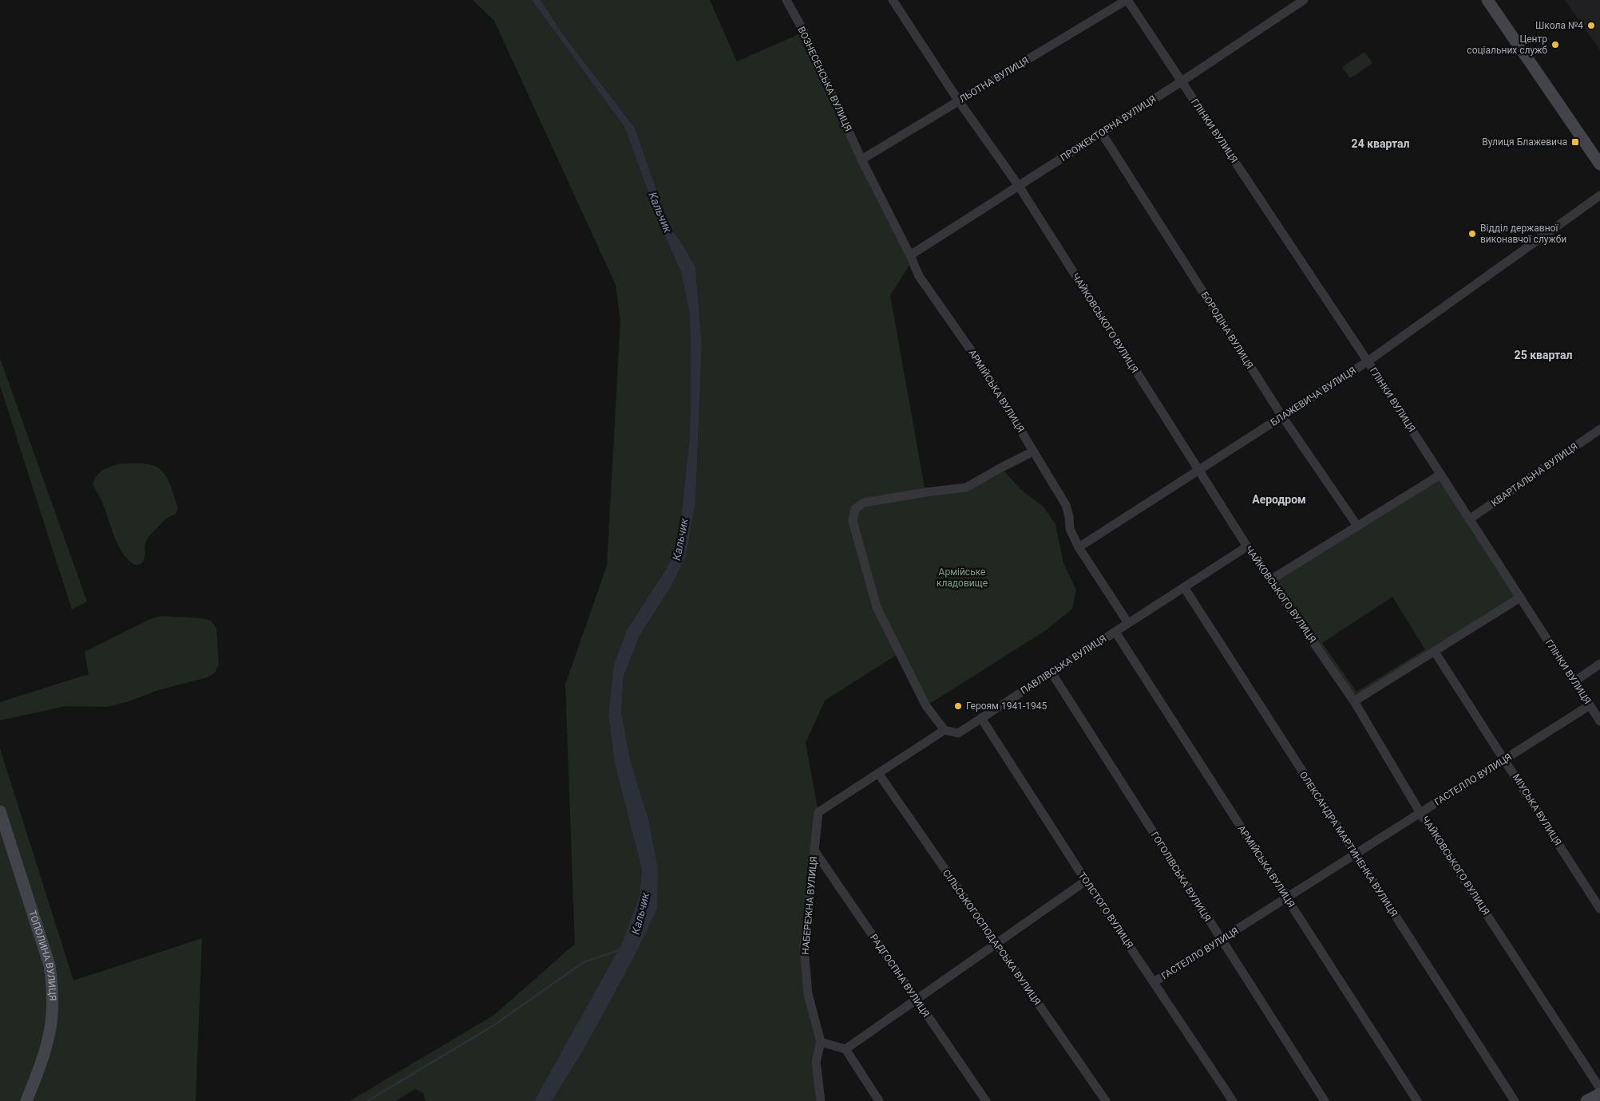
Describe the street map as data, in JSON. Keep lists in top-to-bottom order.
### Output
{
  "streets": {
    "main road": ["ТОПОЛИНА ВУЛИЦЯ"],
    "street": [
      "ВОЗНЕСЕНСЬКА ВУЛИЦЯ",
      "ЛЬОТНА ВУЛИЦЯ",
      "ПРОЖЕКТОРНА ВУЛИЦЯ",
      "ГЛІНКИ ВУЛИЦЯ",
      "ЧАЙКОВСЬКОГО ВУЛИЦЯ",
      "БОРОДІНА ВУЛИЦЯ",
      "АРМІЙСЬКА ВУЛИЦЯ",
      "БЛАЖЕВИЧА ВУЛИЦЯ",
      "КВАРТАЛЬНА ВУЛИЦЯ",
      "ПАВЛІВСЬКА ВУЛИЦЯ",
      "ГАСТЕЛЛО ВУЛИЦЯ",
      "МІУСЬКА ВУЛИЦЯ",
      "ОЛЕКСАНДРА МАРТИНЕНКА ВУЛИЦЯ",
      "ГОГОЛІВСЬКА ВУЛИЦЯ",
      "НАБЕРЕЖНА ВУЛИЦЯ",
      "ТОЛСТОГО ВУЛИЦЯ",
      "СІЛЬСЬКОГОСПОДАРСЬКА ВУЛИЦЯ",
      "РАДГОСПНА ВУЛИЦЯ"
    ]
  },
  "crossings": [
    ["ВОЗНЕСЕНСЬКА ВУЛИЦЯ", "ЛЬОТНА ВУЛИЦЯ"],
    ["ВОЗНЕСЕНСЬКА ВУЛИЦЯ", "АРМІЙСЬКА ВУЛИЦЯ"],
    ["ЛЬОТНА ВУЛИЦЯ", "ГЛІНКИ ВУЛИЦЯ"],
    ["ЛЬОТНА ВУЛИЦЯ", "ЧАЙКОВСЬКОГО ВУЛИЦЯ"],
    ["ЛЬОТНА ВУЛИЦЯ", "АРМІЙСЬКА ВУЛИЦЯ"],
    ["ПРОЖЕКТОРНА ВУЛИЦЯ", "ГЛІНКИ ВУЛИЦЯ"],
    ["ПРОЖЕКТОРНА ВУЛИЦЯ", "ЧАЙКОВСЬКОГО ВУЛИЦЯ"],
    ["ПРОЖЕКТОРНА ВУЛИЦЯ", "БОРОДІНА ВУЛИЦЯ"],
    ["ПРОЖЕКТОРНА ВУЛИЦЯ", "АРМІЙСЬКА ВУЛИЦЯ"],
    ["ГЛІНКИ ВУЛИЦЯ", "БЛАЖЕВИЧА ВУЛИЦЯ"],
    ["ГЛІНКИ ВУЛИЦЯ", "КВАРТАЛЬНА ВУЛИЦЯ"],
    ["ГЛІНКИ ВУЛИЦЯ", "ГАСТЕЛЛО ВУЛИЦЯ"],
    ["ЧАЙКОВСЬКОГО ВУЛИЦЯ", "БЛАЖЕВИЧА ВУЛИЦЯ"],
    ["ЧАЙКОВСЬКОГО ВУЛИЦЯ", "ПАВЛІВСЬКА ВУЛИЦЯ"],
    ["ЧАЙКОВСЬКОГО ВУЛИЦЯ", "ГАСТЕЛЛО ВУЛИЦЯ"],
    ["БОРОДІНА ВУЛИЦЯ", "БЛАЖЕВИЧА ВУЛИЦЯ"],
    ["АРМІЙСЬКА ВУЛИЦЯ", "БЛАЖЕВИЧА ВУЛИЦЯ"],
    ["АРМІЙСЬКА ВУЛИЦЯ", "ПАВЛІВСЬКА ВУЛИЦЯ"],
    ["АРМІЙСЬКА ВУЛИЦЯ", "ГАСТЕЛЛО ВУЛИЦЯ"],
    ["ПАВЛІВСЬКА ВУЛИЦЯ", "ОЛЕКСАНДРА МАРТИНЕНКА ВУЛИЦЯ"],
    ["ПАВЛІВСЬКА ВУЛИЦЯ", "ГОГОЛІВСЬКА ВУЛИЦЯ"],
    ["ПАВЛІВСЬКА ВУЛИЦЯ", "ТОЛСТОГО ВУЛИЦЯ"],
    ["ГАСТЕЛЛО ВУЛИЦЯ", "МІУСЬКА ВУЛИЦЯ"],
    ["ГАСТЕЛЛО ВУЛИЦЯ", "ОЛЕКСАНДРА МАРТИНЕНКА ВУЛИЦЯ"],
    ["ГАСТЕЛЛО ВУЛИЦЯ", "ГОГОЛІВСЬКА ВУЛИЦЯ"],
    ["ГАСТЕЛЛО ВУЛИЦЯ", "ТОЛСТОГО ВУЛИЦЯ"],
    ["НАБЕРЕЖНА ВУЛИЦЯ", "СІЛЬСЬКОГОСПОДАРСЬКА ВУЛИЦЯ"],
    ["НАБЕРЕЖНА ВУЛИЦЯ", "РАДГОСПНА ВУЛИЦЯ"]
  ],
  "districts": ["24 квартал", "25 квартал", "Аеродром"],
  "water": ["Кальчик"],
  "parks": ["Армійське кладовище"],
  "places": {
    "other": [
      "Школа №4",
      "Центр соціальних служб",
      "Відділ державної виконавчої служби",
      "Героям 1941-1945"
    ],
    "transit": ["Вулиця Блажевича"]
  }
}
